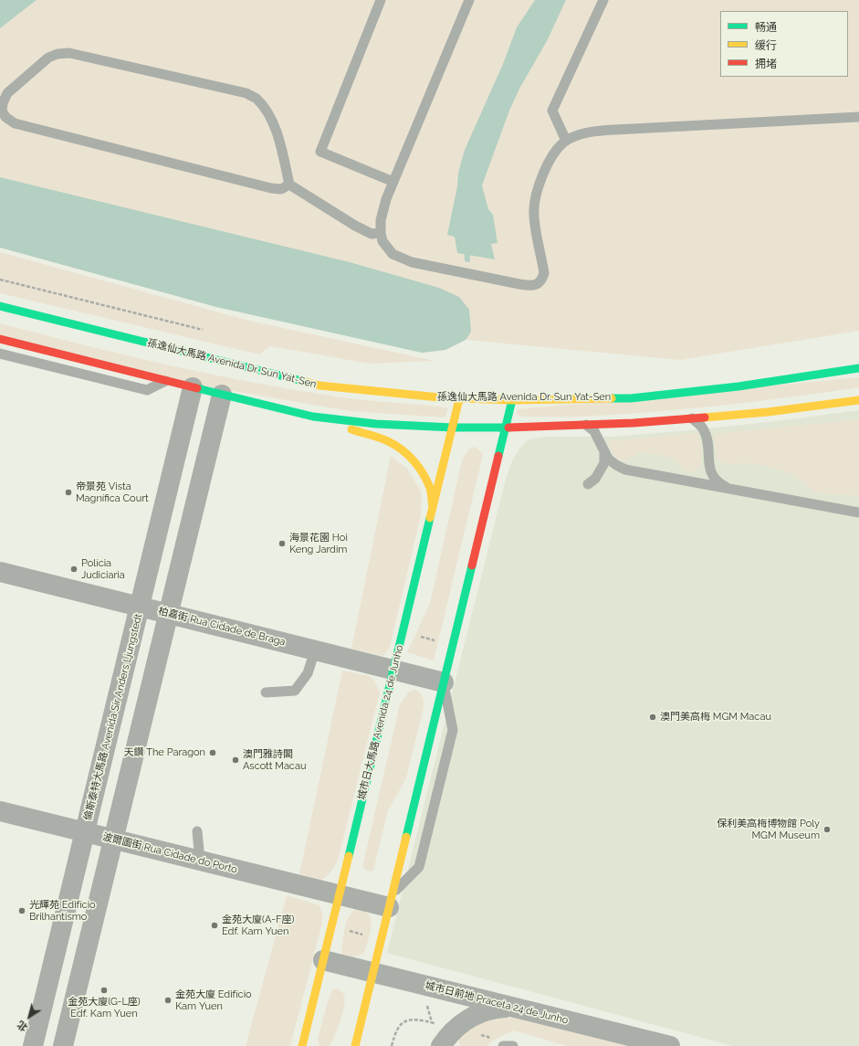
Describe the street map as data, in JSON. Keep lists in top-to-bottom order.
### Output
{
  "streets": {
    "main road": ["孫逸仙大馬路 Avenida Dr. Sun Yat-Sen", "城市日大馬路 Avenida 24 de Junho"],
    "street": [
      "柏嘉街 Rua Cidade de Braga",
      "倫斯泰特大馬路 Avenida Sir Anders Ljungstedt",
      "波爾圖街 Rua Cidade do Porto",
      "城市日前地 Praceta 24 de Junho"
    ]
  },
  "crossings": [
    ["孫逸仙大馬路 Avenida Dr. Sun Yat-Sen", "城市日大馬路 Avenida 24 de Junho"],
    ["柏嘉街 Rua Cidade de Braga", "倫斯泰特大馬路 Avenida Sir Anders Ljungstedt"],
    ["柏嘉街 Rua Cidade de Braga", "城市日大馬路 Avenida 24 de Junho"],
    ["倫斯泰特大馬路 Avenida Sir Anders Ljungstedt", "波爾圖街 Rua Cidade do Porto"],
    ["城市日大馬路 Avenida 24 de Junho", "波爾圖街 Rua Cidade do Porto"],
    ["城市日大馬路 Avenida 24 de Junho", "城市日前地 Praceta 24 de Junho"]
  ],
  "places": [
    "帝景苑 Vista Magnífica Court",
    "海景花園 Hoi Keng Jardim",
    "Polícia Judiciaria",
    "澳門美高梅 MGM Macau",
    "天鑽 The Paragon",
    "澳門雅詩閣 Ascott Macau",
    "保利美高梅博物館 Poly MGM Museum",
    "光輝苑 Edifício Brilhantismo",
    "金苑大廈(A-F座) Edf. Kam Yuen",
    "金苑大廈(G-L座) Edf. Kam Yuen",
    "金苑大廈 Edifício Kam Yuen"
  ],
  "legend": ["畅通", "缓行", "拥堵"],
  "north": "bottom left"
}
